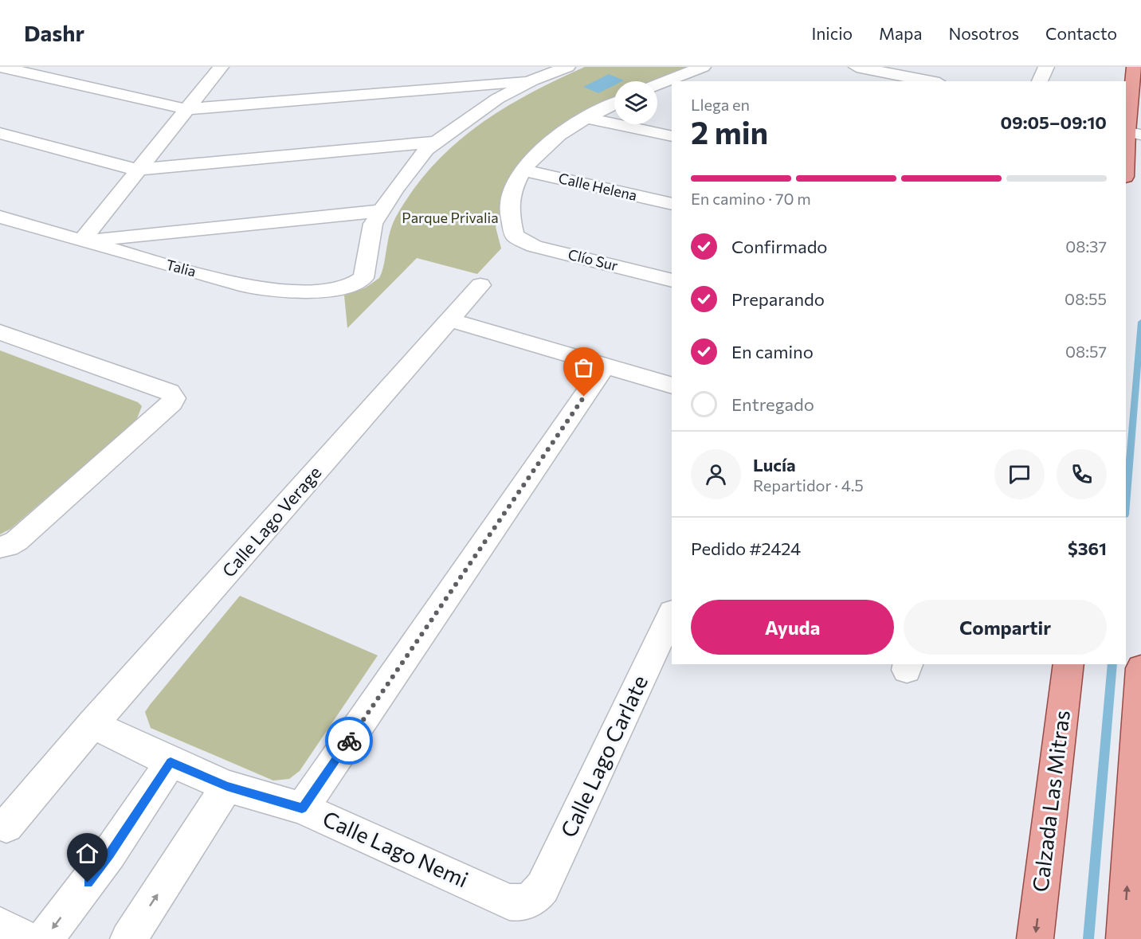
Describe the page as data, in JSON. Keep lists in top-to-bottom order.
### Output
{
  "streets": {
    "main road": ["Calzada Las Mitras"],
    "street": [
      "Calle Helena",
      "Clío Sur",
      "Talia",
      "Calle Lago Verage",
      "Calle Lago Carlate",
      "Calle Lago Nemi"
    ]
  },
  "crossings": [
    ["Calle Helena", "Clío Sur"],
    ["Calle Lago Verage", "Calle Lago Nemi"],
    ["Calle Lago Carlate", "Calle Lago Nemi"]
  ],
  "parks": ["Parque Privalia"],
  "page": {
    "header": "Dashr",
    "nav": [
      "Inicio",
      "Mapa",
      "Nosotros",
      "Contacto"
    ],
    "heading": ["2 min", "Llega en", "09:05–09:10"],
    "panel": [
      "Lucía",
      "Repartidor · 4.5",
      "Pedido #2424",
      "$361"
    ],
    "bar": "En camino · 70 m",
    "list": [
      ["Confirmado", "08:37"],
      ["Preparando", "08:55"],
      ["En camino", "08:57"],
      "Entregado"
    ],
    "buttons": ["Ayuda", "Compartir"]
  }
}
